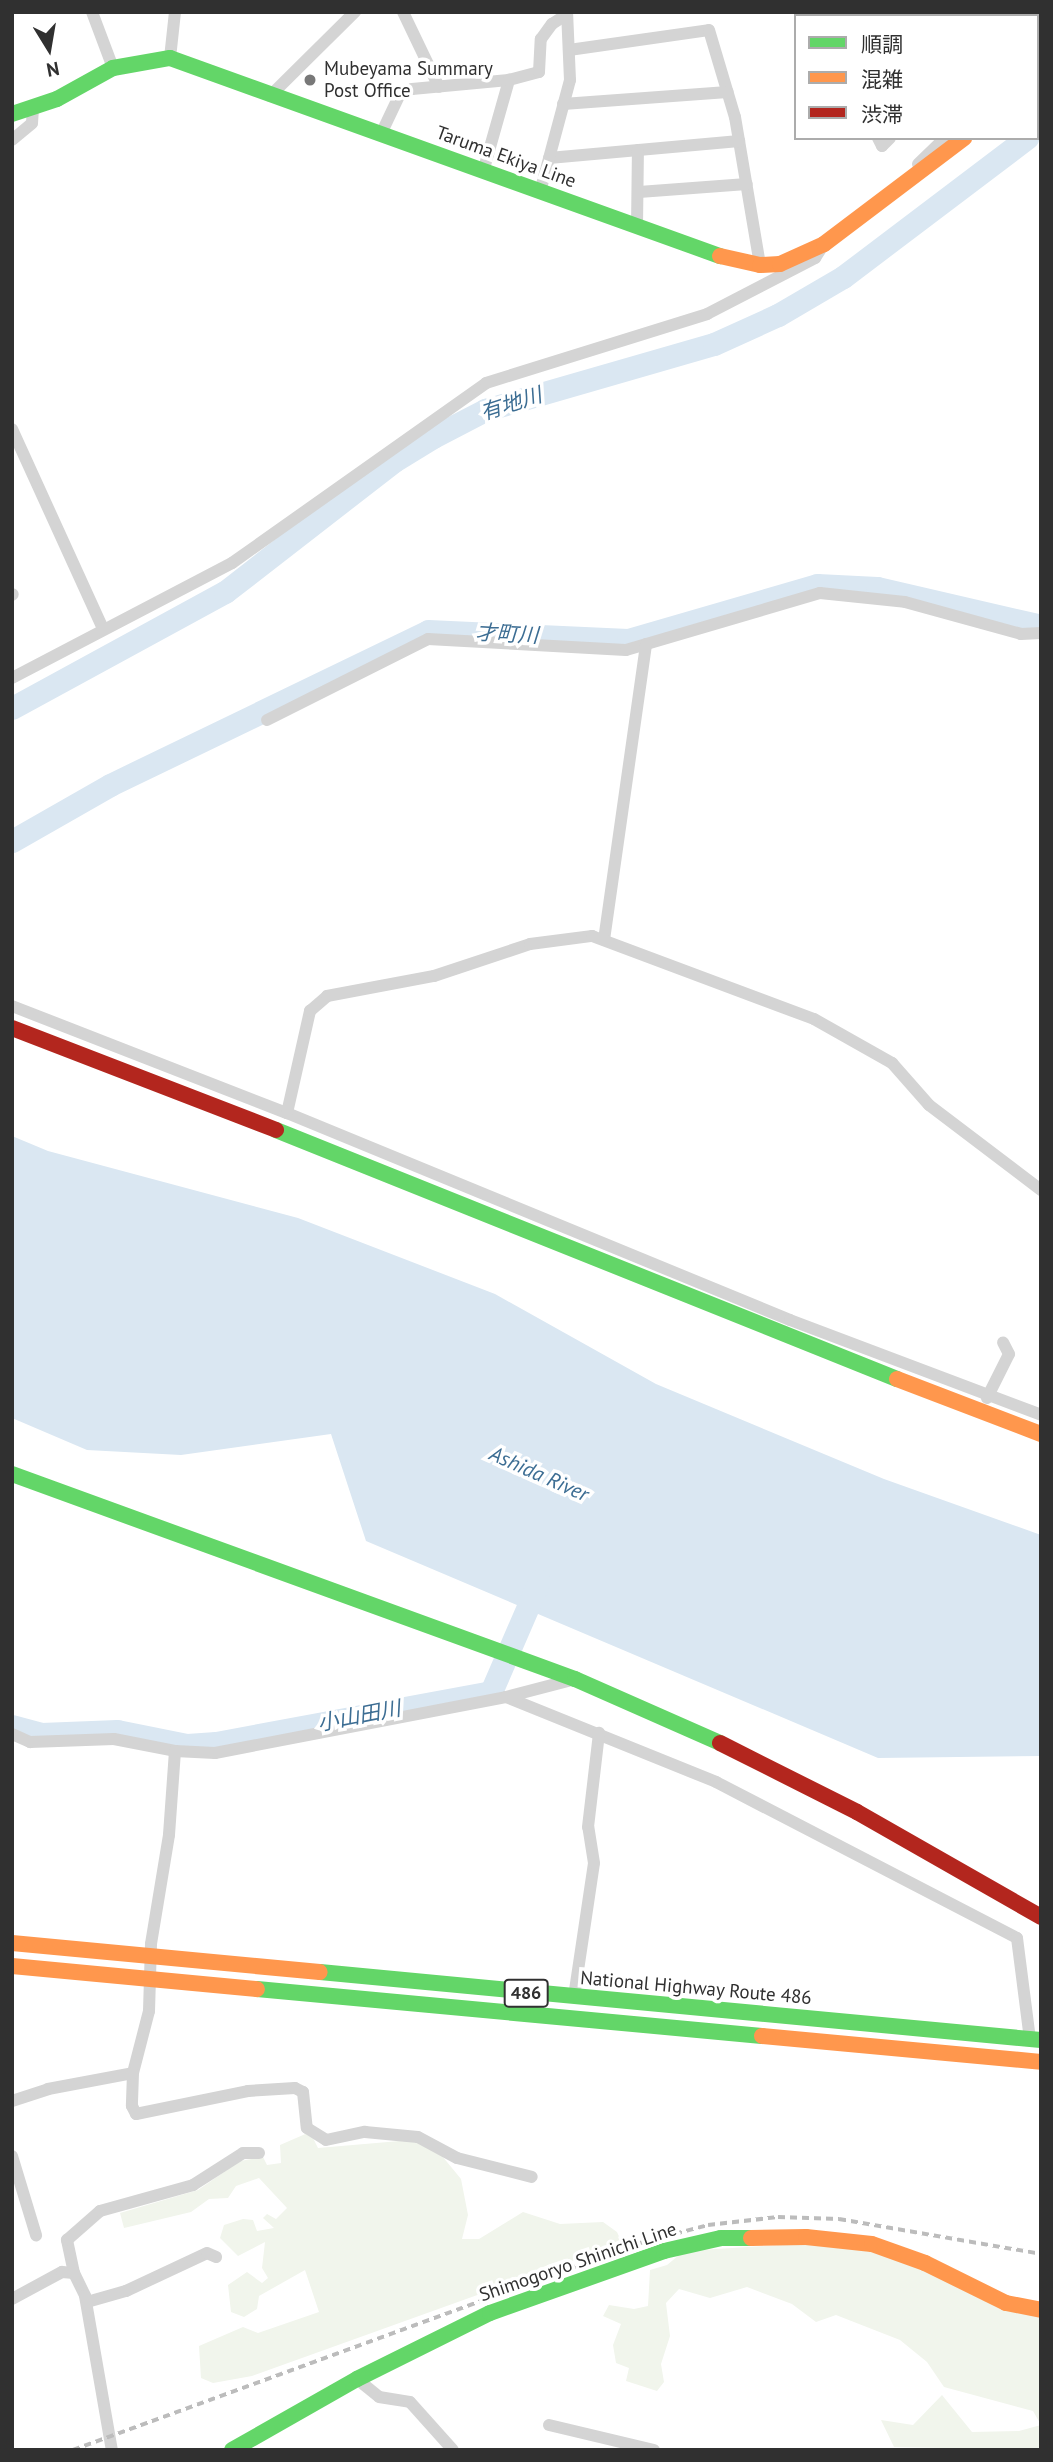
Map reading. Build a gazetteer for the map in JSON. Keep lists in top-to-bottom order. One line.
{"streets":{"main road":["Taruma Ekiya Line","National Highway Route 486","486","Shimogoryo Shinichi Line"]},"water":["有地川","才町川","Ashida River","小山田川"],"places":["Mubeyama Summary Post Office"],"legend":["順調","混雑","渋滞"],"north":"bottom"}
